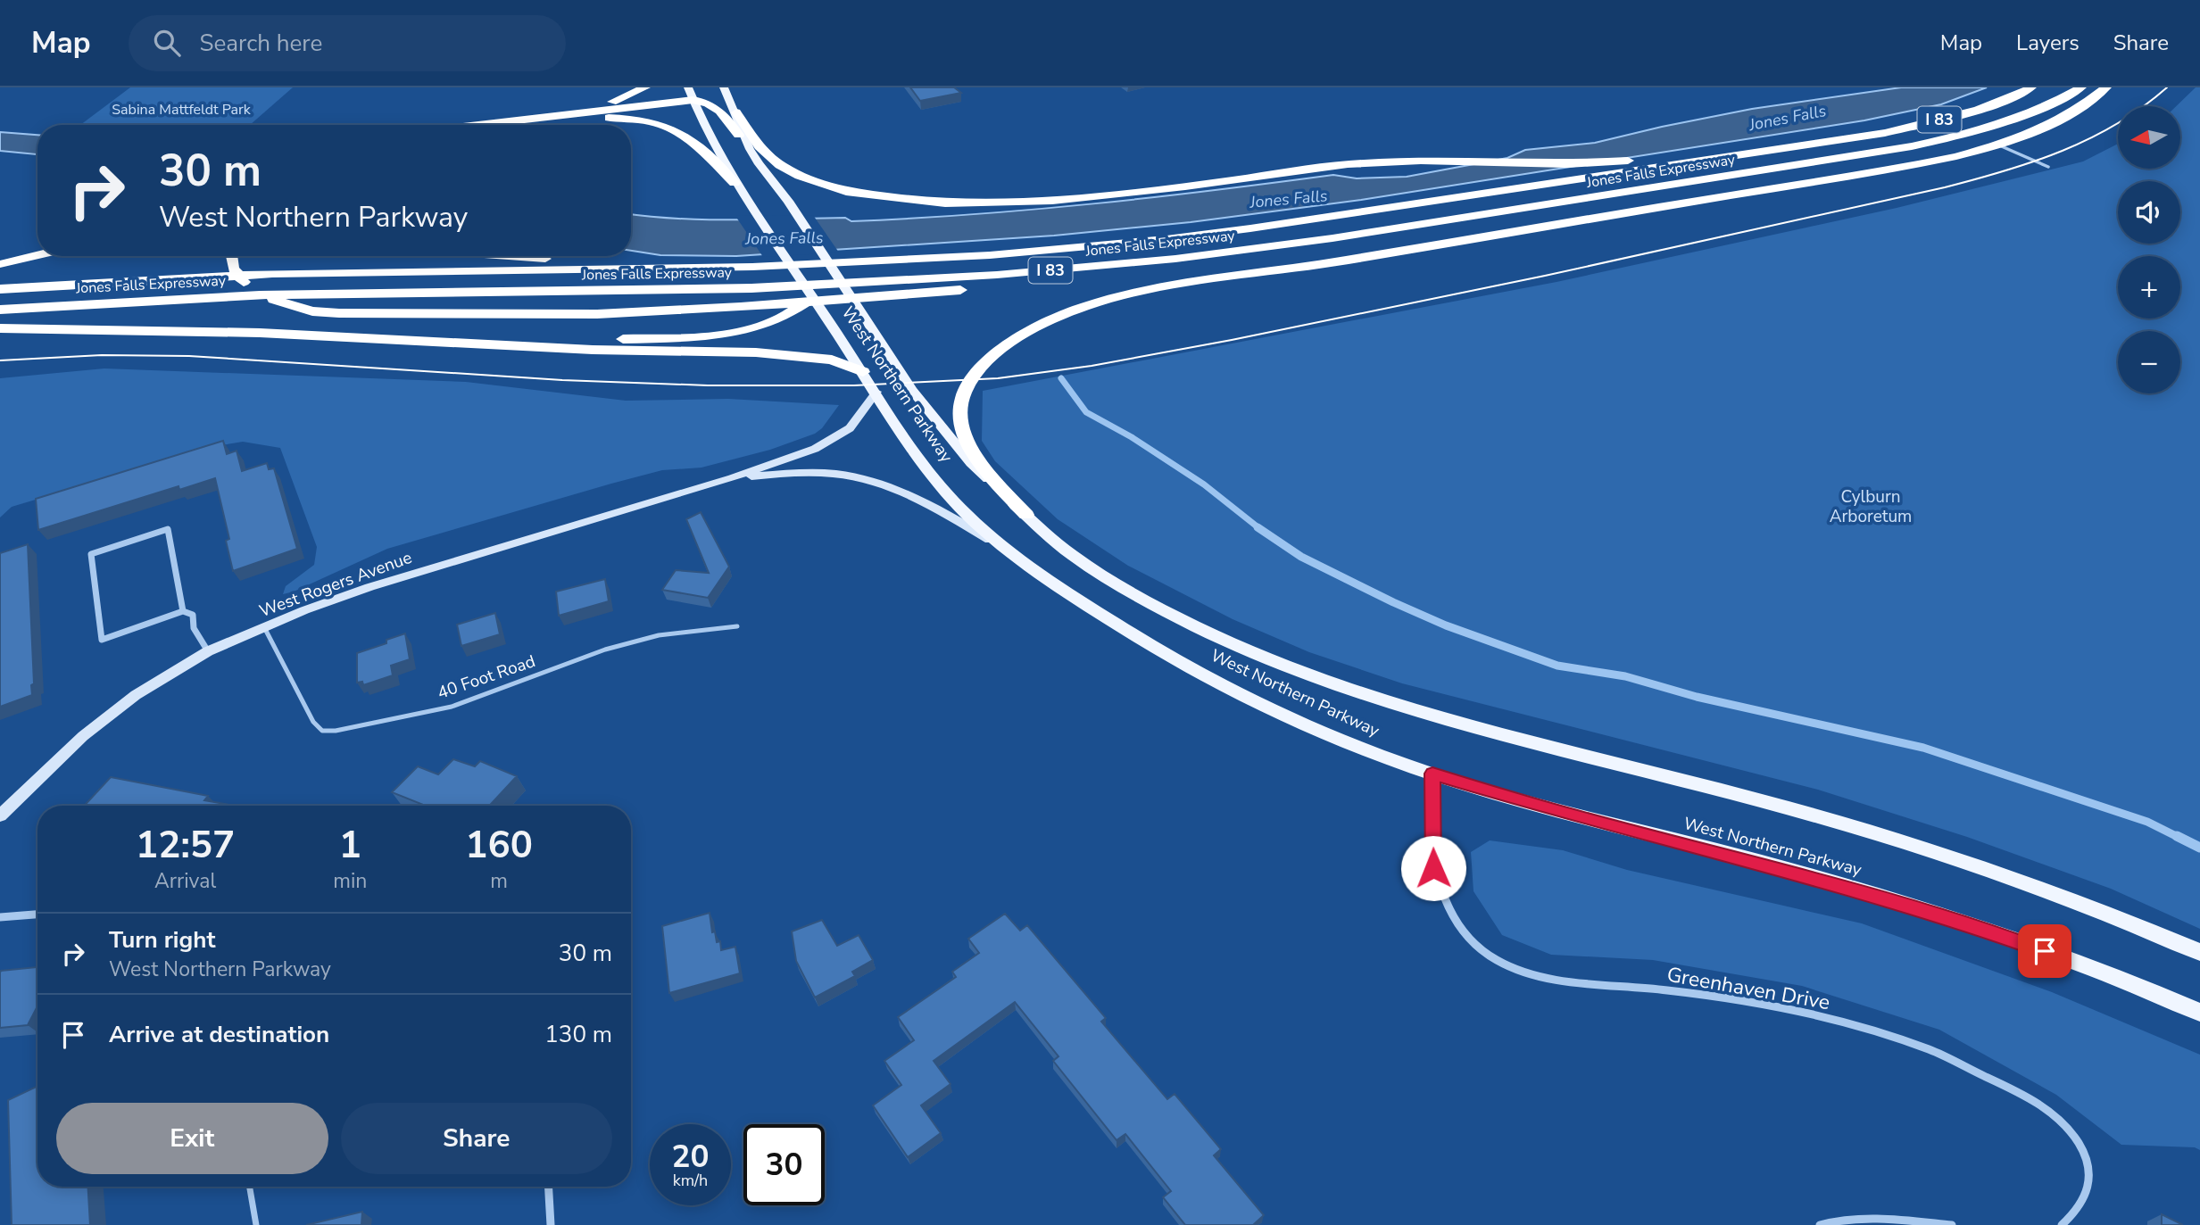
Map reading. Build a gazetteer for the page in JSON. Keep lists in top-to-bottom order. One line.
{"streets":{"highway":["I 83","Jones Falls Expressway"],"main road":["West Northern Parkway"],"street":["West Rogers Avenue","Greenhaven Drive"],"lane":["40 Foot Road"]},"crossings":[["West Northern Parkway","West Rogers Avenue"],["West Northern Parkway","Greenhaven Drive"],["West Rogers Avenue","40 Foot Road"]],"water":["Jones Falls"],"parks":["Sabina Mattfeldt Park","Cylburn Arboretum"],"north":"left","page":{"header":"Map","search":"Search here","nav":["Map","Layers","Share"],"map_buttons":["+","−"],"turn":["30 m","West Northern Parkway"],"eta":["12:57","Arrival","1","min","160","m"],"list":[{"name":"Turn right","note":"West Northern Parkway","value":"30 m"},{"name":"Arrive at destination","value":"130 m"}],"buttons":["Exit","Share"],"speed":"20 km/h","limit":"30"}}
